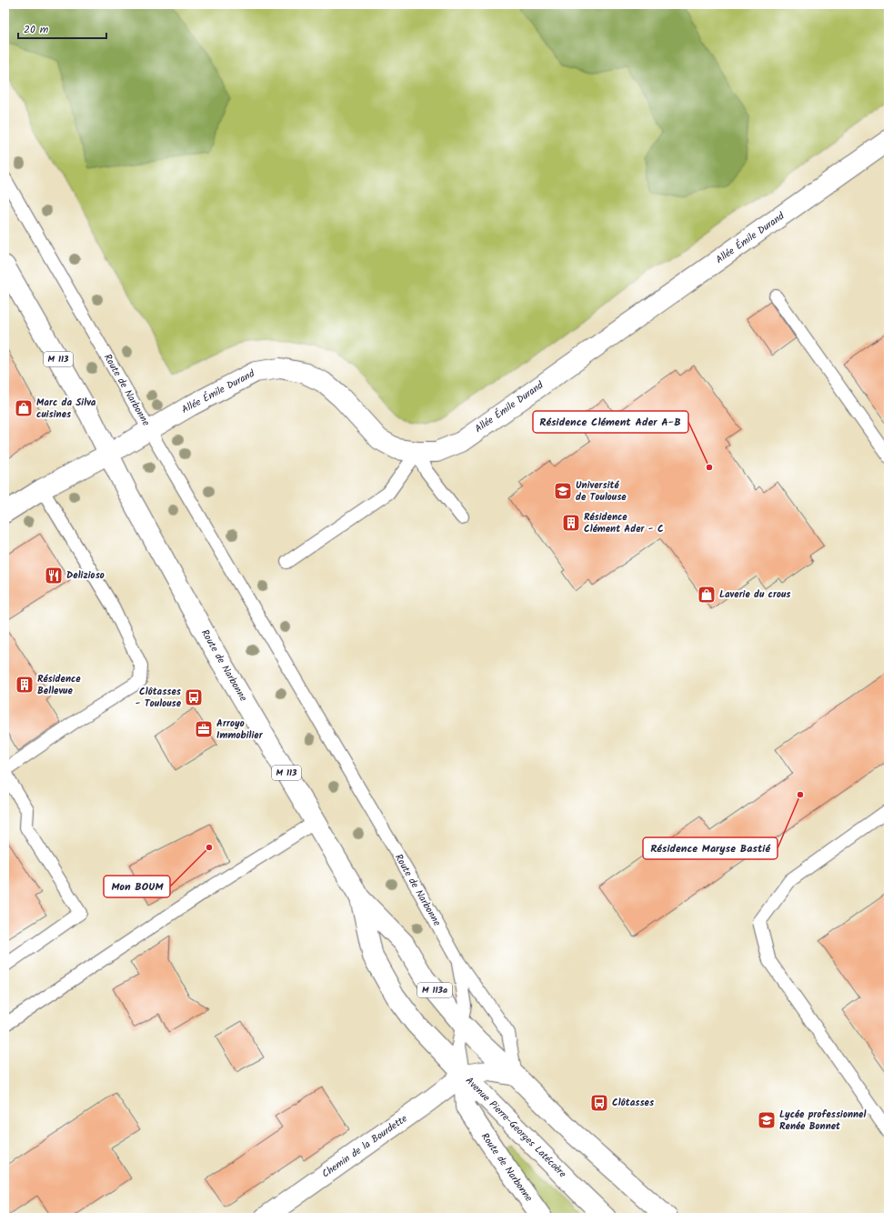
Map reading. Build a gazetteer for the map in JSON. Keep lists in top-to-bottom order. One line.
{"streets":{"main road":["Allée Émile Durand","M 113","Route de Narbonne","M 113a","Avenue Pierre-Georges Latécoère","Chemin de la Bourdette"]},"crossings":[["Allée Émile Durand","Route de Narbonne"],["Route de Narbonne","M 113a"],["Route de Narbonne","Avenue Pierre-Georges Latécoère"],["Route de Narbonne","Chemin de la Bourdette"],["M 113a","Avenue Pierre-Georges Latécoère"],["Avenue Pierre-Georges Latécoère","Chemin de la Bourdette"]],"places":{"shop":["Marc da Silva cuisines","Laverie du crous"],"other":["Résidence Clément Ader A-B","Résidence Maryse Bastié","Mon BOUM"],"school or university":["Université de Toulouse","Lycée professionnel Renée Bonnet"],"building":["Résidence Clément Ader - C","Résidence Bellevue"],"restaurant":["Delizioso"],"bus stop":["Clôtasses - Toulouse","Clôtasses"],"office":["Arroyo Immobilier"]},"scale_bar":"20 m"}
